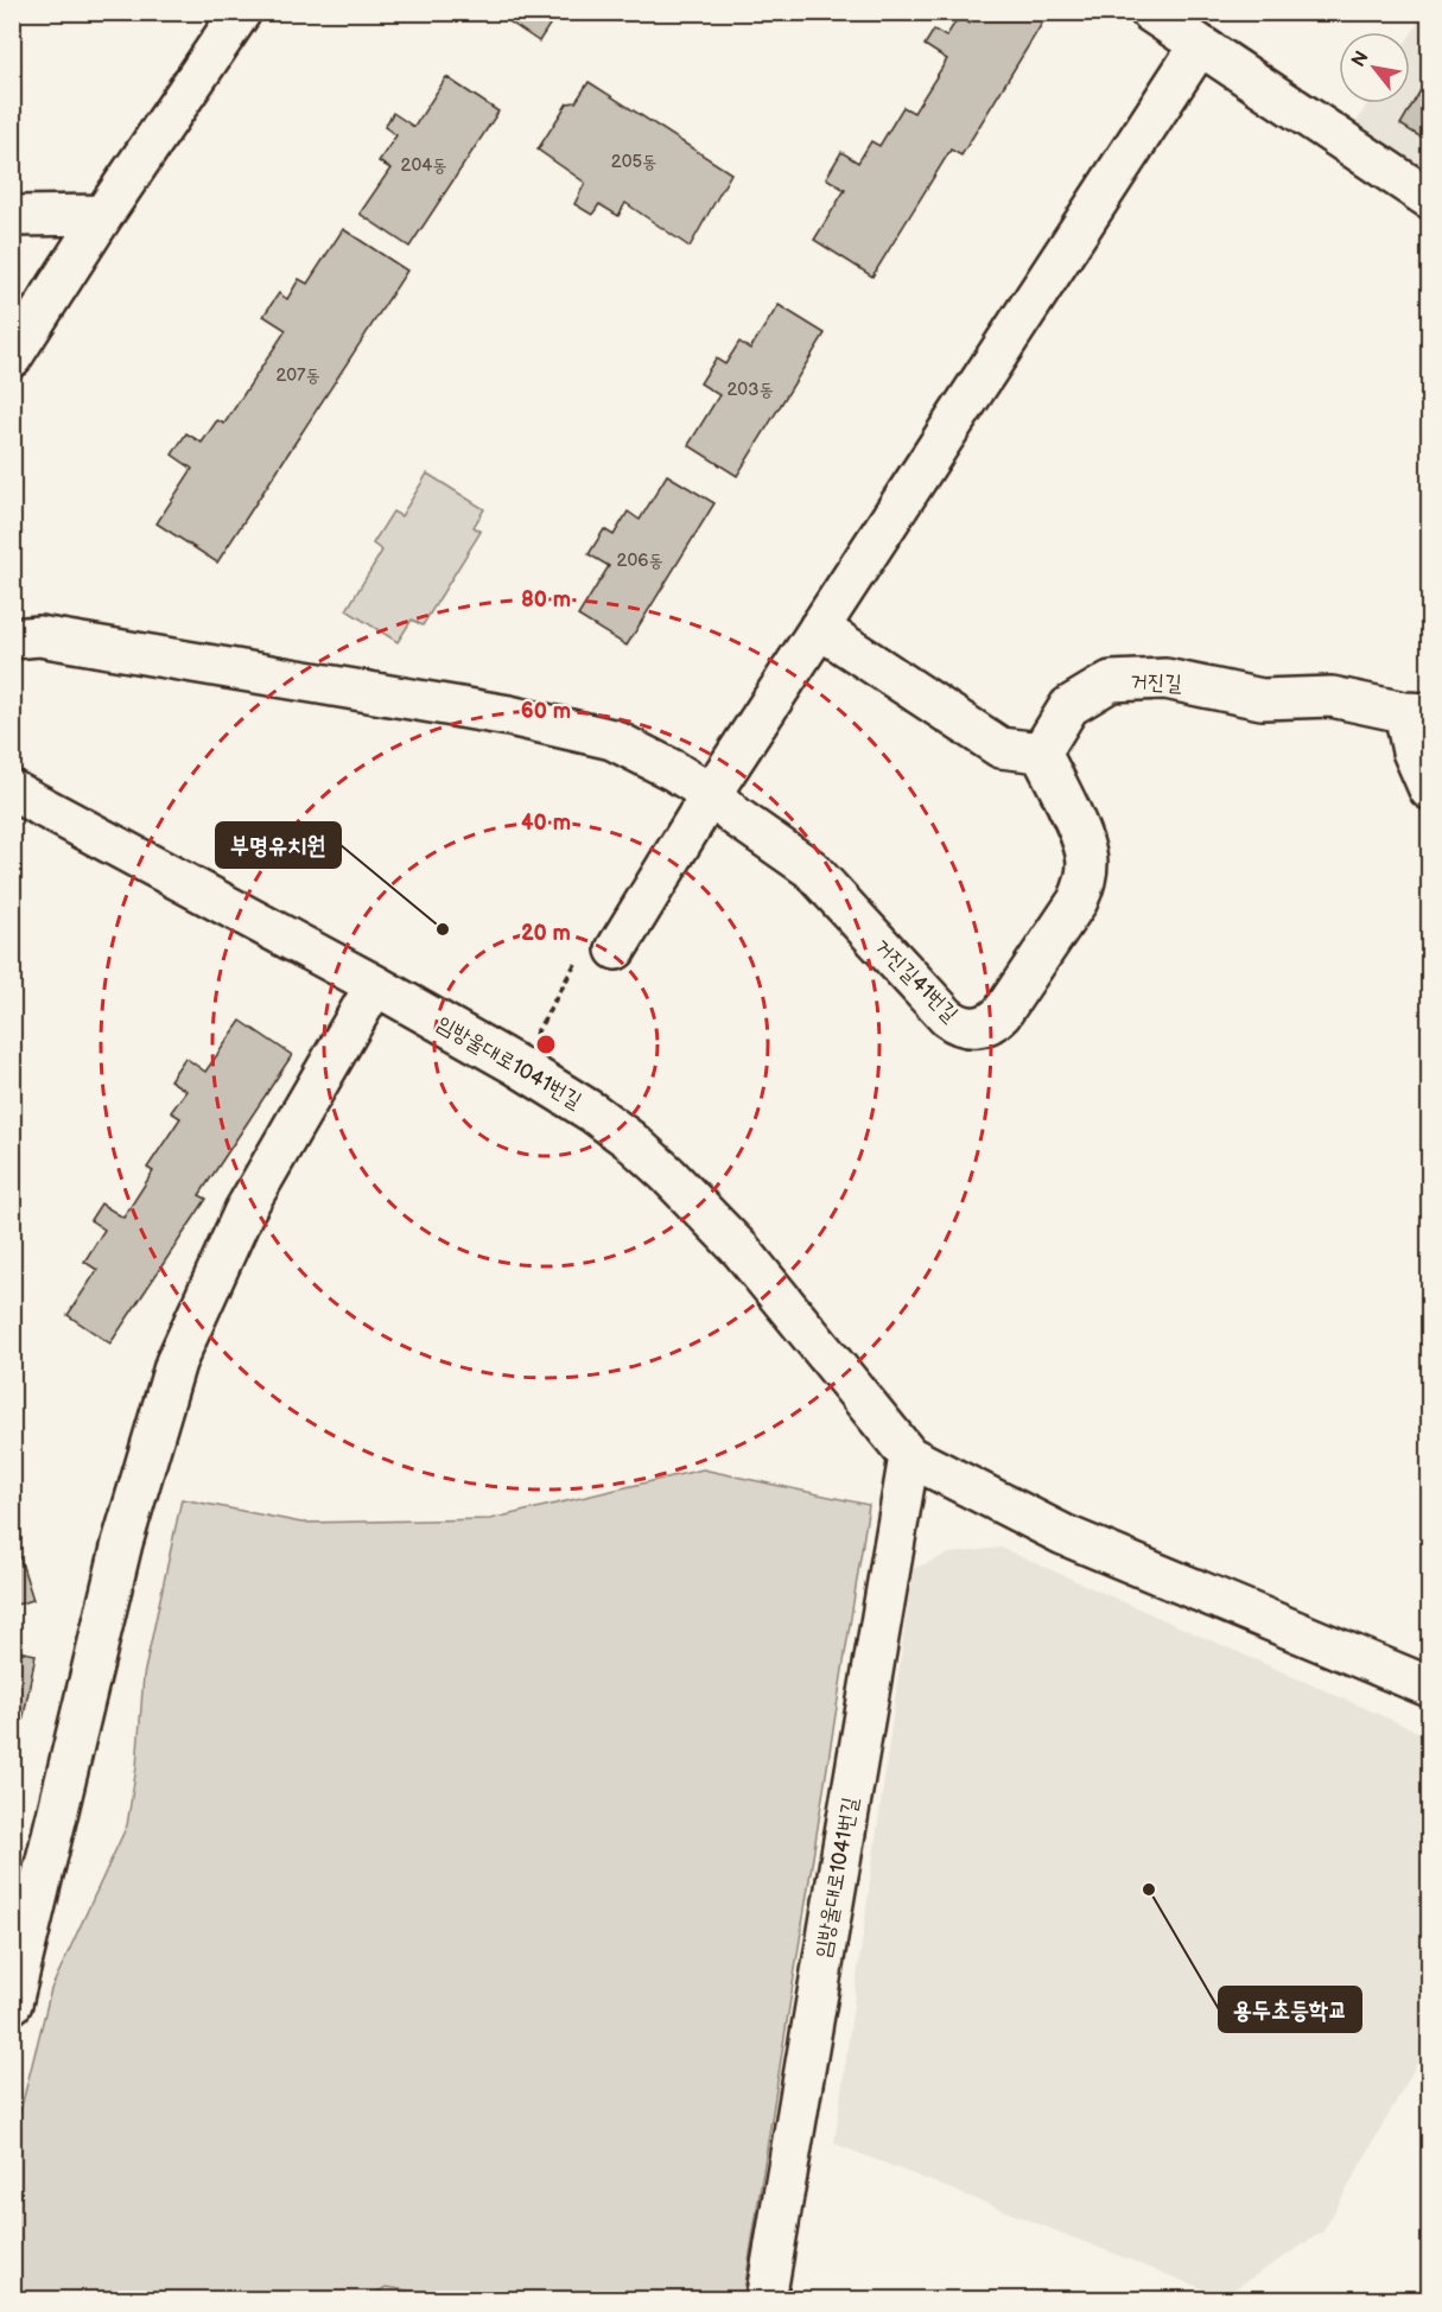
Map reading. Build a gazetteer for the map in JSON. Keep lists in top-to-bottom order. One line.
{"streets":{"street":["거진길","거진길41번길","임방울대로1041번길"]},"crossings":[["거진길","거진길41번길"]],"places":["부명유치원","용두초등학교"],"house_numbers":["205동","204동","207동","203동","206동"],"north":"top left","rings":["80 m","60 m","40 m","20 m"]}
